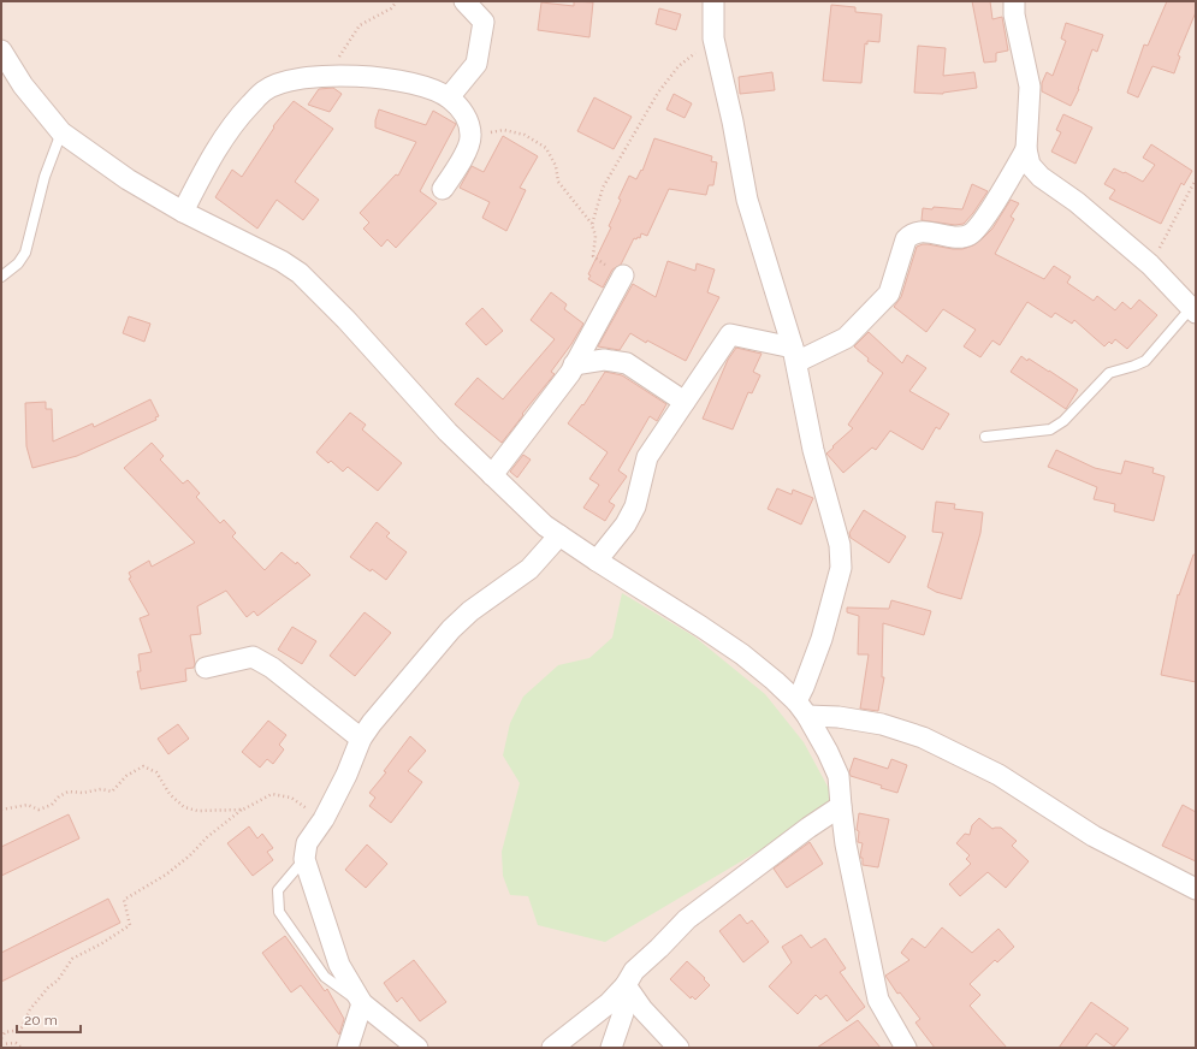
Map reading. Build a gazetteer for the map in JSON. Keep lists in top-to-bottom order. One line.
{"scale_bar":"20 m"}
